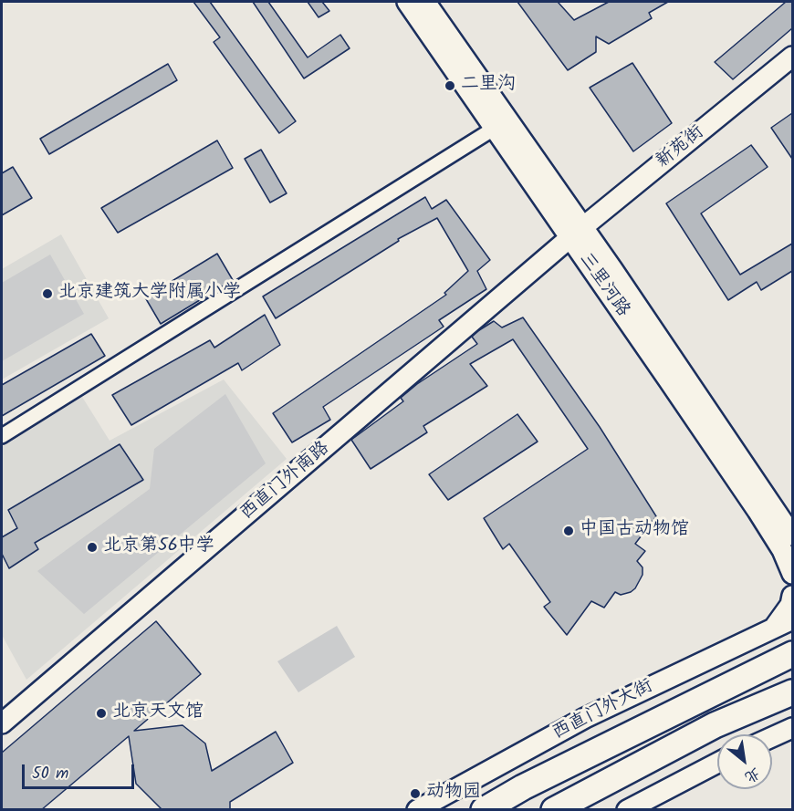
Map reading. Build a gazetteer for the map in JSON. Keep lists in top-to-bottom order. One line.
{"streets":{"highway":["西直门外大街"],"street":["新苑街","三里河路","西直门外南路"]},"crossings":[["新苑街","三里河路"],["新苑街","西直门外南路"],["三里河路","西直门外南路"]],"places":["二里沟","北京建筑大学附属小学","中国古动物馆","北京第56中学","北京天文馆","动物园"],"scale_bar":"50 m","north":"bottom right"}
